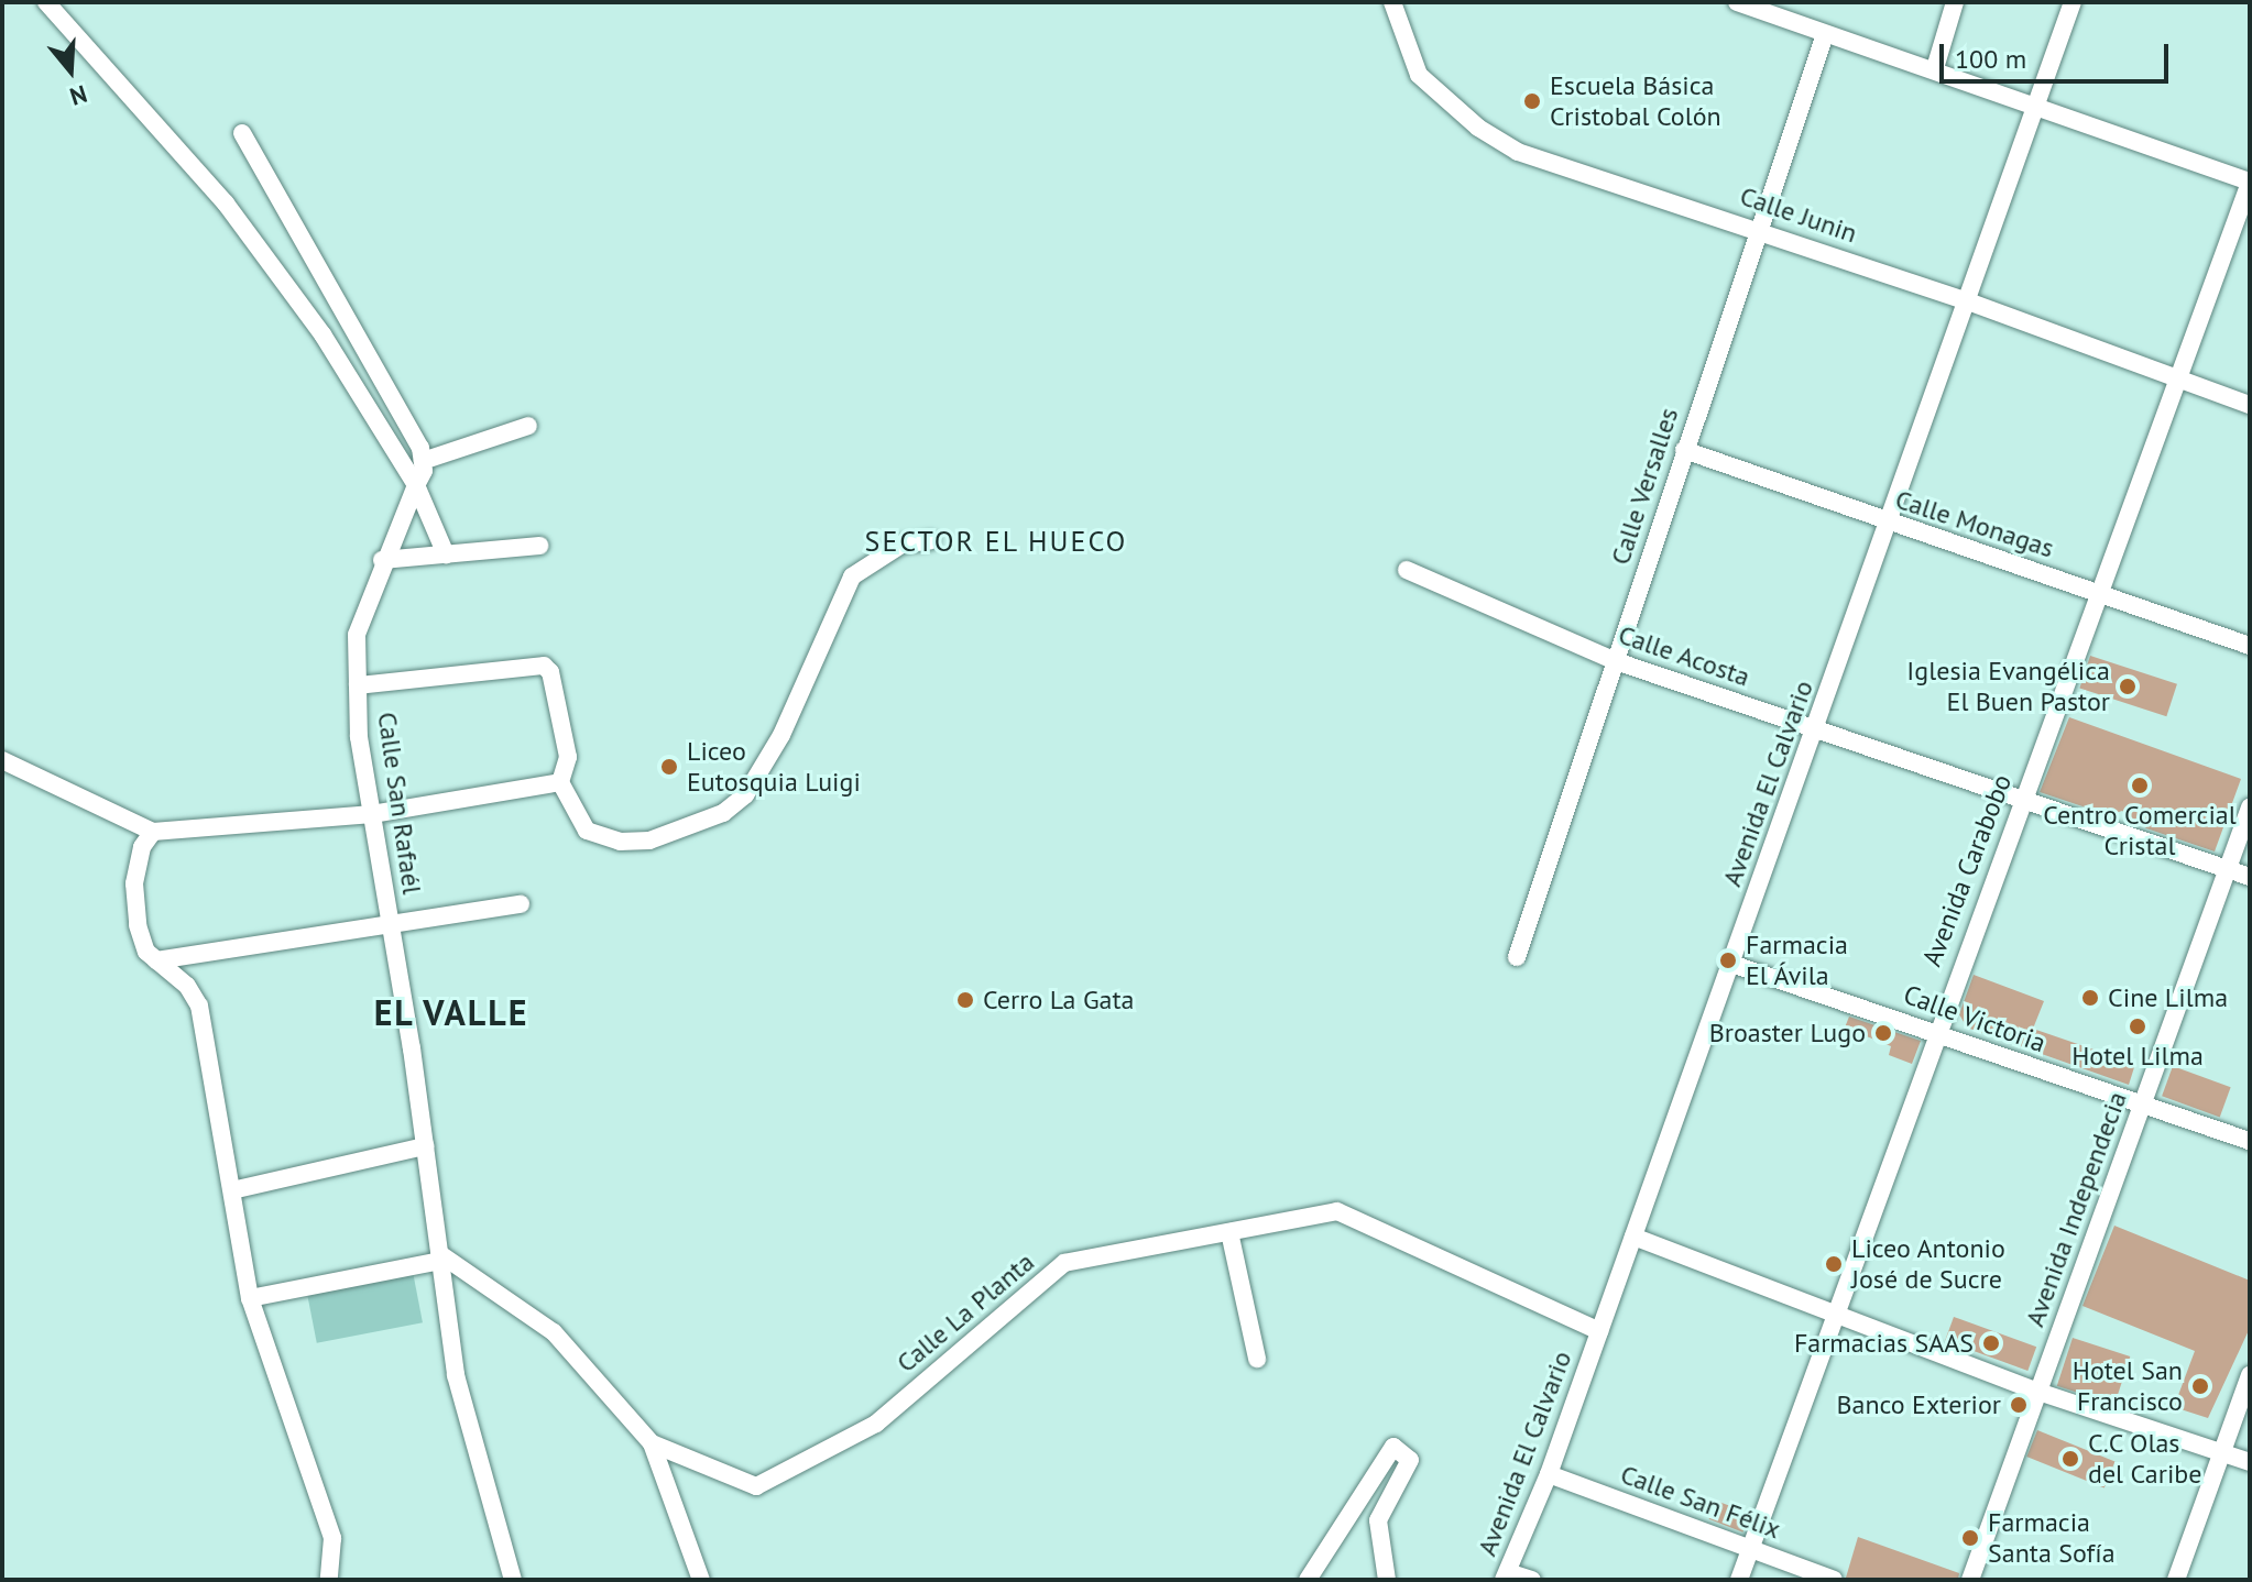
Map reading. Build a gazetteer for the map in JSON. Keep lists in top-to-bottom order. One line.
{"streets":{"street":["Calle Junin","Calle Versalles","Calle Monagas","Calle Acosta","Avenida El Calvario","Calle San Rafaél","Avenida Carabobo","Calle Victoria","Avenida Independecia","Calle La Planta","Calle San Félix"]},"crossings":[["Calle Junin","Calle Versalles"],["Calle Junin","Avenida El Calvario"],["Calle Junin","Avenida Carabobo"],["Calle Versalles","Calle Monagas"],["Calle Versalles","Calle Acosta"],["Calle Monagas","Avenida El Calvario"],["Calle Monagas","Avenida Carabobo"],["Calle Acosta","Avenida El Calvario"],["Calle Acosta","Avenida Carabobo"],["Calle Acosta","Avenida Independecia"],["Avenida El Calvario","Calle Victoria"],["Avenida El Calvario","Calle La Planta"],["Avenida El Calvario","Calle San Félix"],["Calle San Rafaél","Calle La Planta"],["Avenida Carabobo","Calle Victoria"],["Avenida Carabobo","Calle San Félix"],["Calle Victoria","Avenida Independecia"]],"districts":["SECTOR EL HUECO","EL VALLE"],"places":["Escuela Básica Cristobal Colón","Iglesia Evangélica El Buen Pastor","Liceo Eutosquia Luigi","Centro Comercial Cristal","Farmacia El Ávila","Cine Lilma","Cerro La Gata","Hotel Lilma","Broaster Lugo","Liceo Antonio José de Sucre","Farmacias SAAS","Hotel San Francisco","Banco Exterior","C.C Olas del Caribe","Farmacia Santa Sofía"],"scale_bar":"100 m","north":"bottom"}
